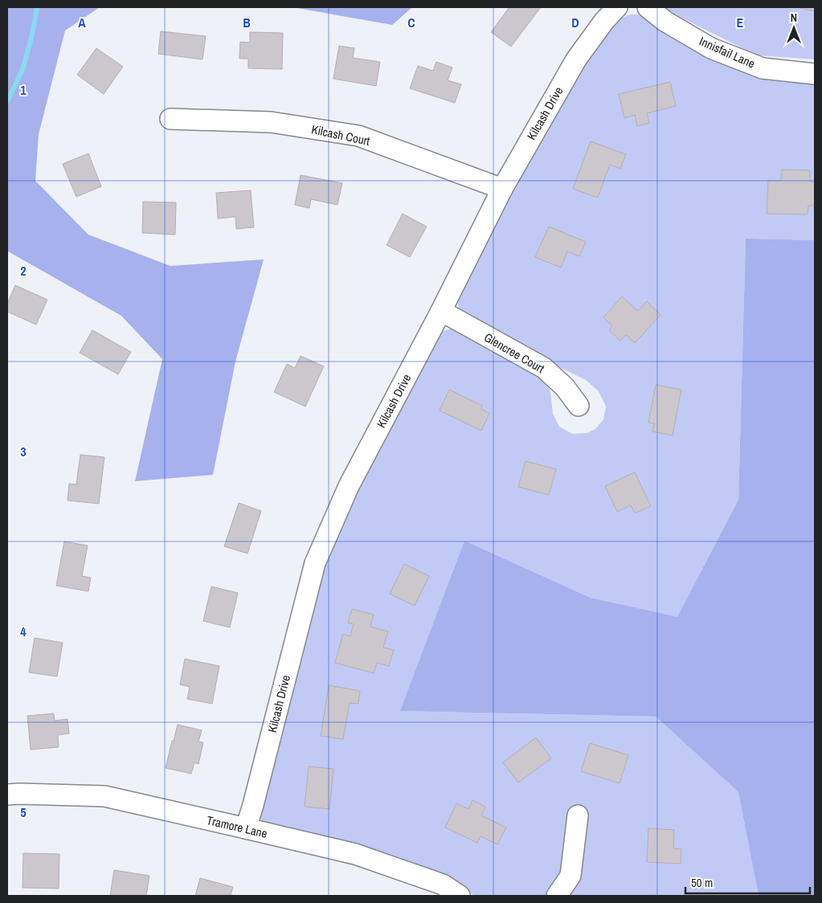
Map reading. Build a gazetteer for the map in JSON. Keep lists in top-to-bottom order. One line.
{"streets":{"street":["Innisfail Lane","Kilcash Drive","Kilcash Court","Glencree Court","Tramore Lane"]},"crossings":[["Kilcash Drive","Kilcash Court"],["Kilcash Drive","Glencree Court"],["Kilcash Drive","Tramore Lane"]],"scale_bar":"50 m","north":"top","grid":{"columns":["A","B","C","D","E"],"rows":["1","2","3","4","5"]}}
